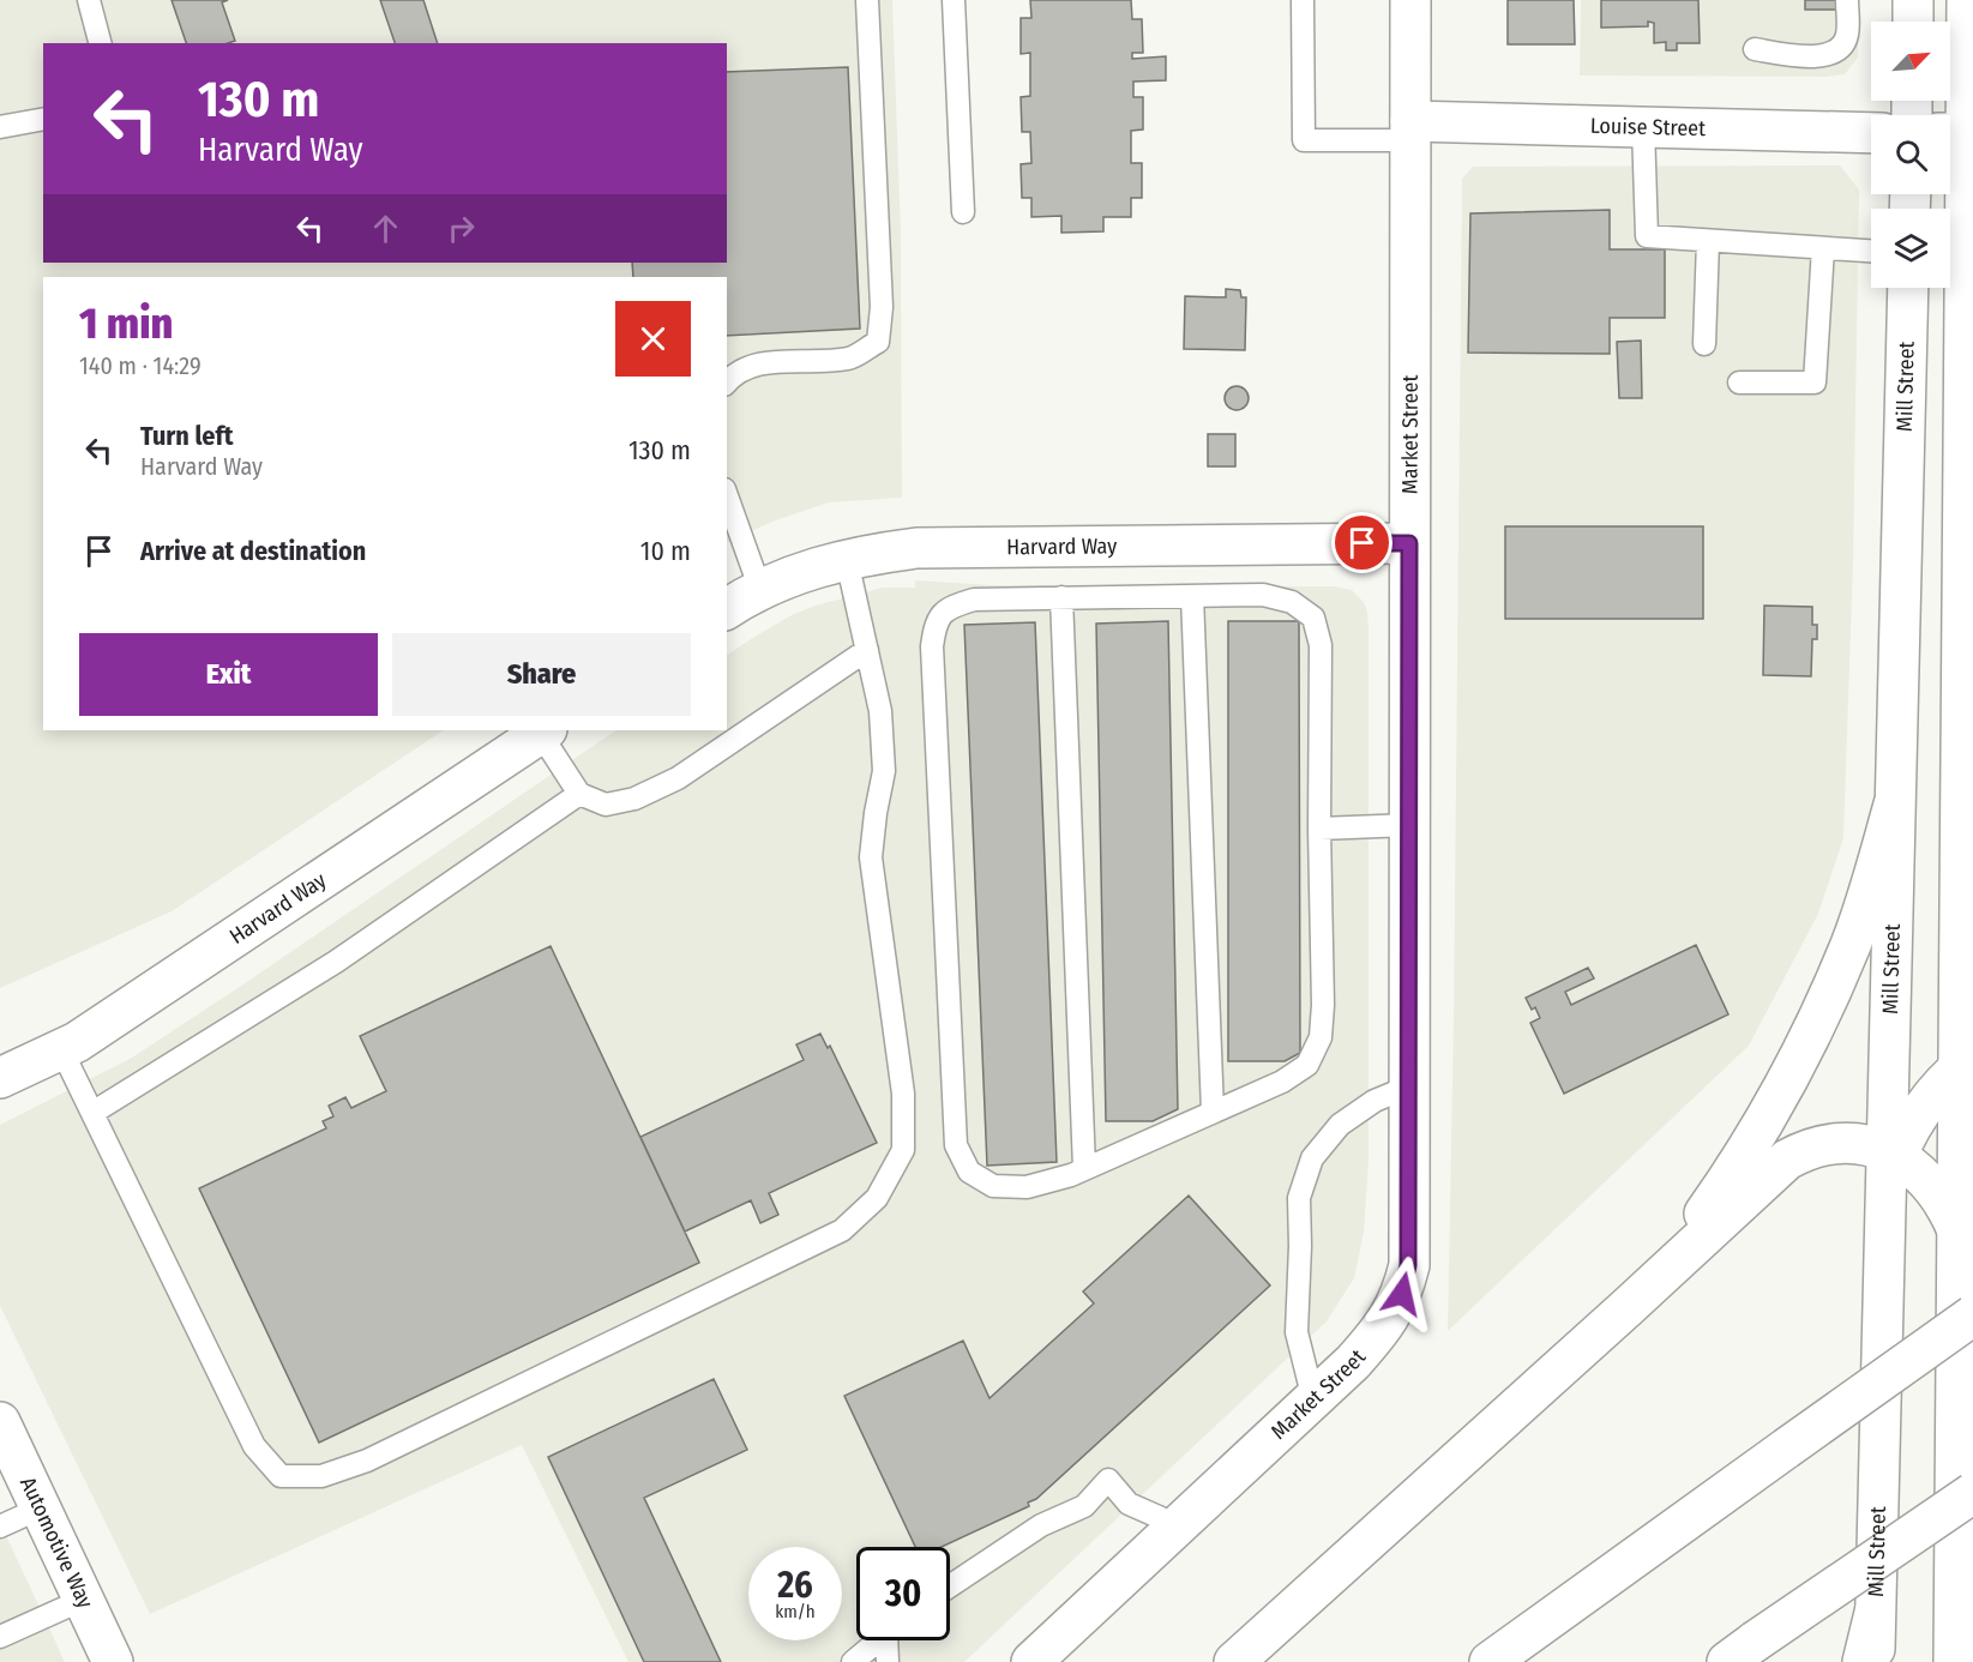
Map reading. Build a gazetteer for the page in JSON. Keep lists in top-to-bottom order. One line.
{"streets":{"main road":["Louise Street","Mill Street","Market Street","Harvard Way","Automotive Way"]},"crossings":[["Louise Street","Market Street"],["Market Street","Harvard Way"]],"north":"top right","page":{"turn":["130 m","Harvard Way"],"heading":["1 min","140 m · 14:29"],"list":[{"name":"Turn left","note":"Harvard Way","value":"130 m"},{"name":"Arrive at destination","value":"10 m"}],"buttons":["Exit","Share"],"speed":"26 km/h","limit":"30"}}
